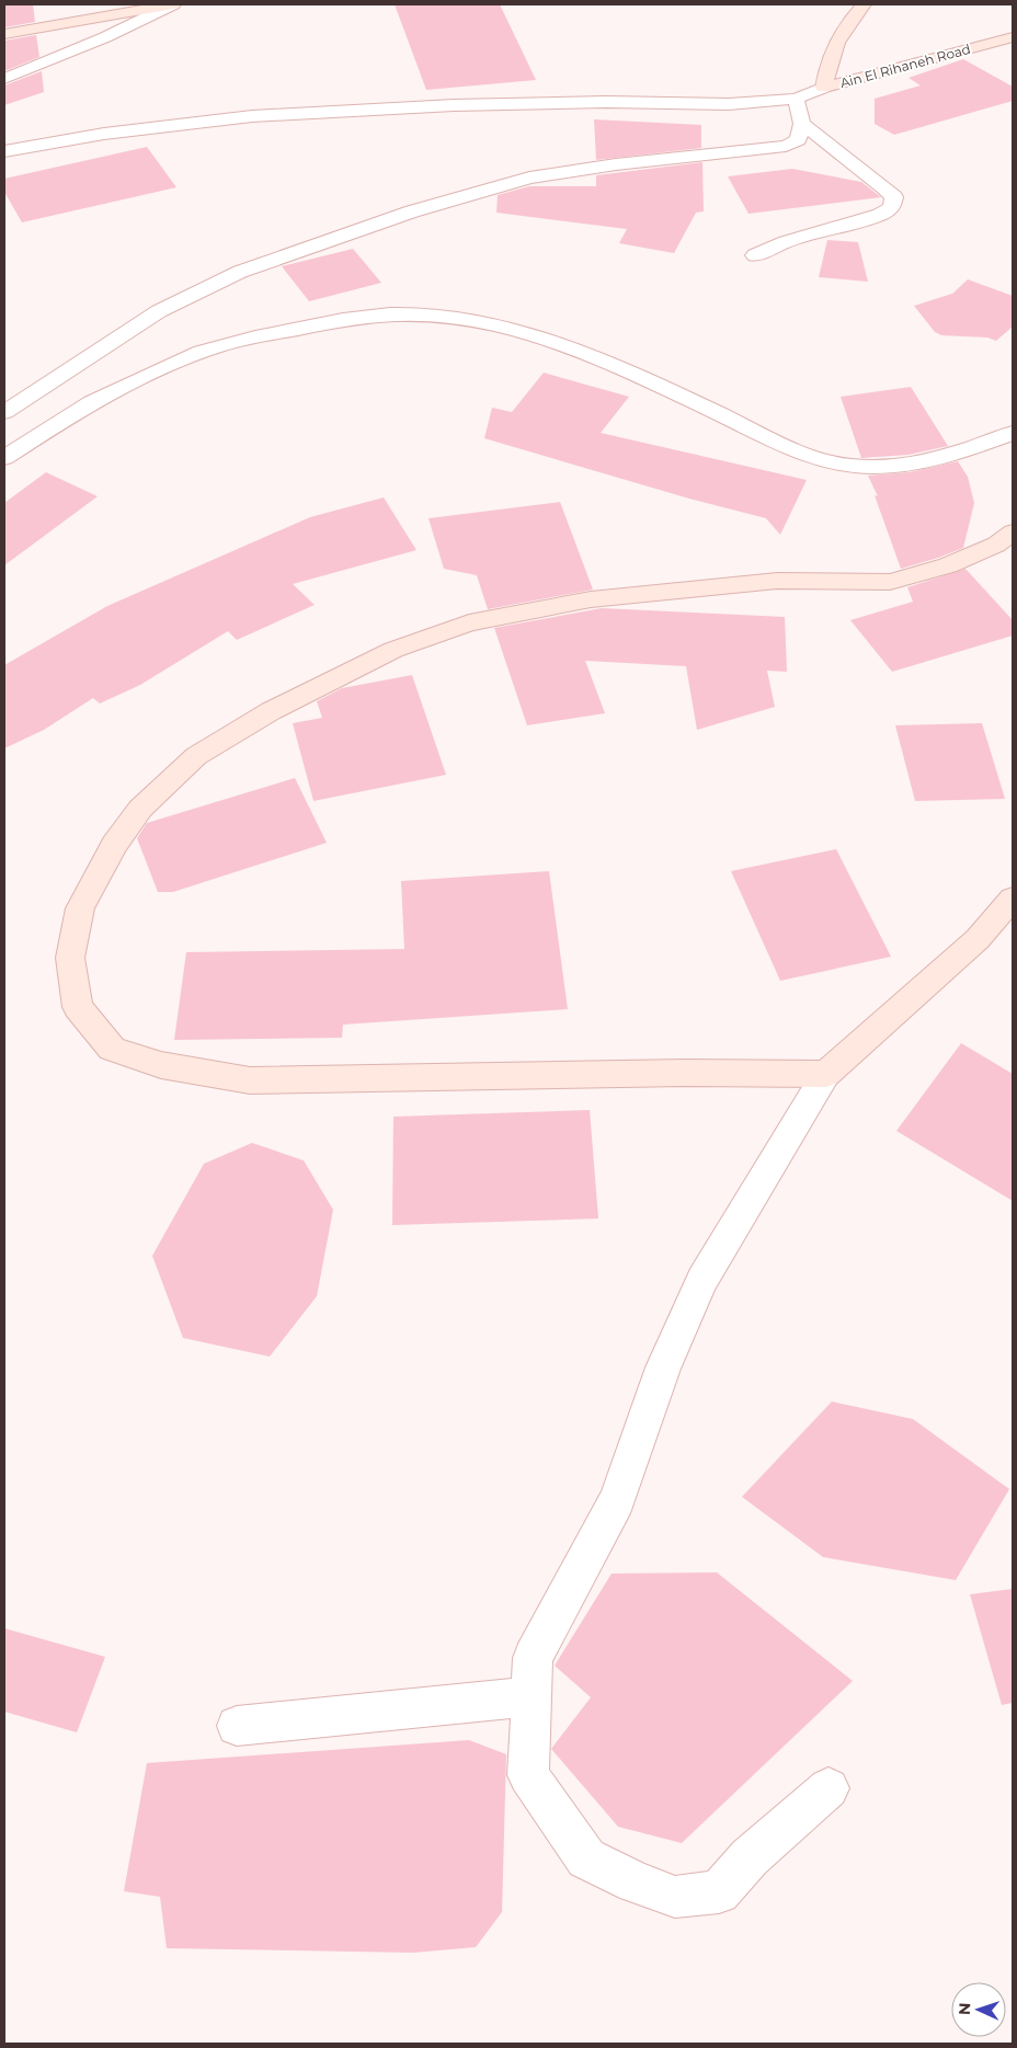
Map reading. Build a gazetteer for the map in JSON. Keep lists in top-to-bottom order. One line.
{"streets":{"street":["Ain El Rihaneh Road"]},"north":"left"}
